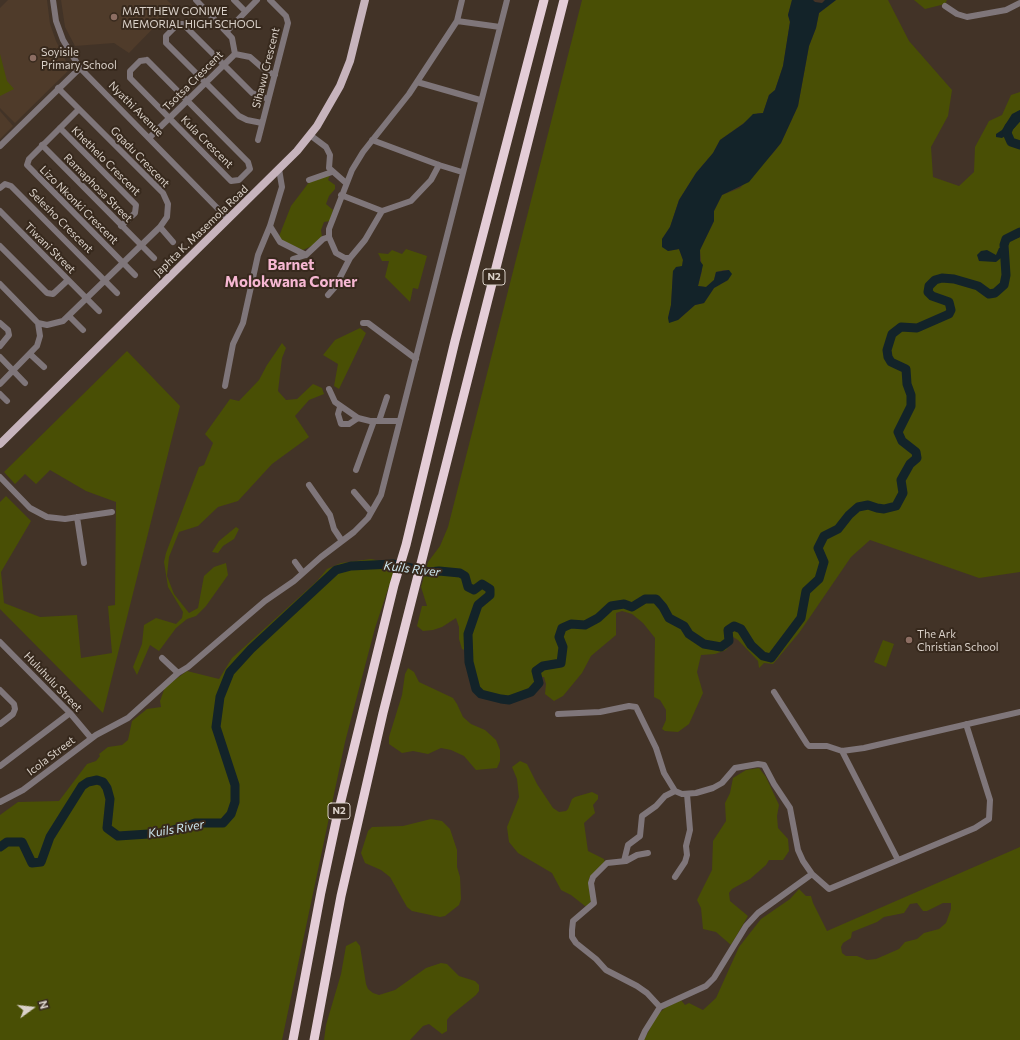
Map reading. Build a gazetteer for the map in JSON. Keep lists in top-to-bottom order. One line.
{"streets":{"highway":["N2"],"main road":["Japhta K. Masemola Road"],"street":["Sihawu Crescent","Tsotsa Crescent","Nyathi Avenue","Kula Crescent","Gqadu Crescent","Khethelo Crescent","Ramaphosa Street","Lizo Nkonki Crescent","Selesho Crescent","Tiwani Street","Huluhulu Street","Icola Street"]},"crossings":[["Sihawu Crescent","Tsotsa Crescent"],["Tsotsa Crescent","Nyathi Avenue"],["Tsotsa Crescent","Kula Crescent"],["Nyathi Avenue","Japhta K. Masemola Road"],["Gqadu Crescent","Ramaphosa Street"],["Gqadu Crescent","Lizo Nkonki Crescent"],["Gqadu Crescent","Selesho Crescent"],["Gqadu Crescent","Tiwani Street"],["Khethelo Crescent","Ramaphosa Street"],["Khethelo Crescent","Lizo Nkonki Crescent"],["Ramaphosa Street","Lizo Nkonki Crescent"],["Huluhulu Street","Icola Street"]],"districts":["Barnet Molokwana Corner"],"water":["Kuils River"],"places":["MATTHEW GONIWE MEMORIAL HIGH SCHOOL","Soyisile Primary School","The Ark Christian School"],"north":"right"}
